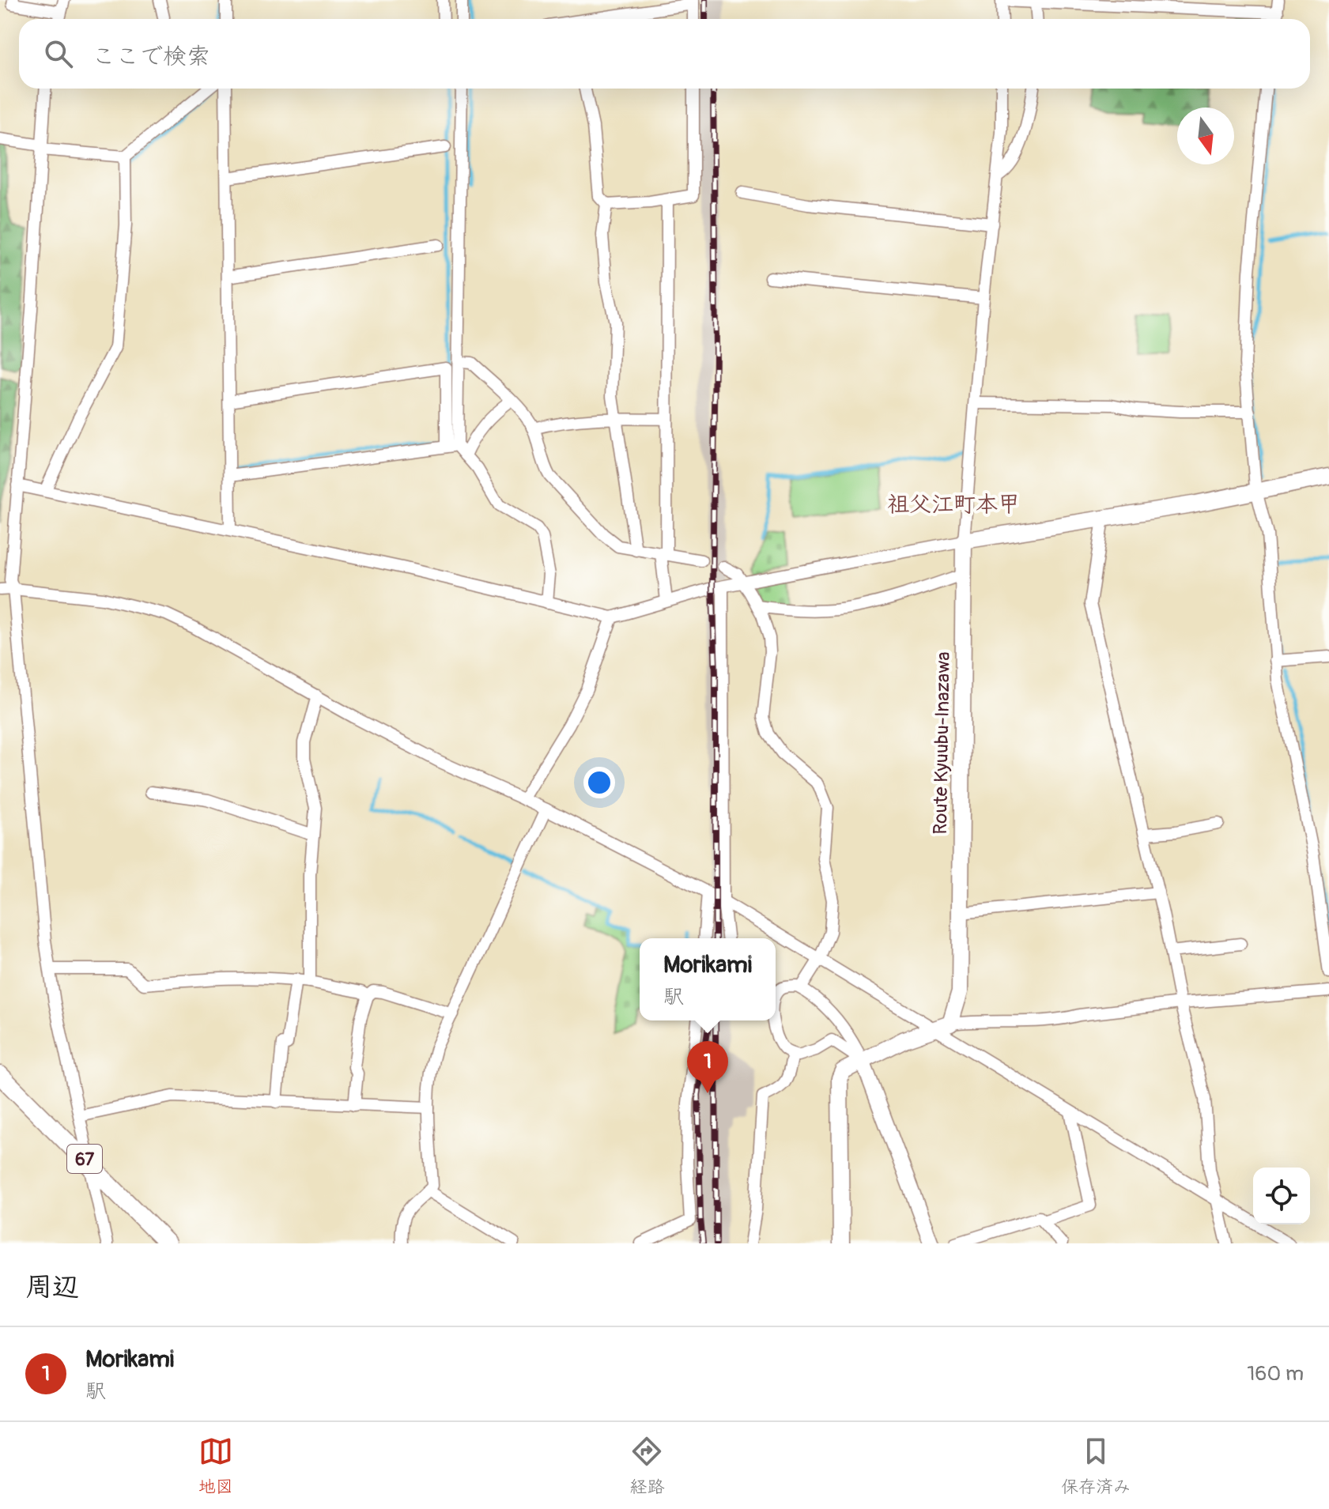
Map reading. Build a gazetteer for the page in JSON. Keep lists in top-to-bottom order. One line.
{"streets":{"main road":["Route Kyuubu-Inazawa","67"]},"districts":["祖父江町本甲"],"north":"bottom","page":{"search":"ここで検索","popup":["Morikami","駅"],"pins":"1","heading":"周辺","list":[{"mark":"1","name":"Morikami","note":"駅","value":"160 m"}],"nav":["地図","経路","保存済み"]}}
